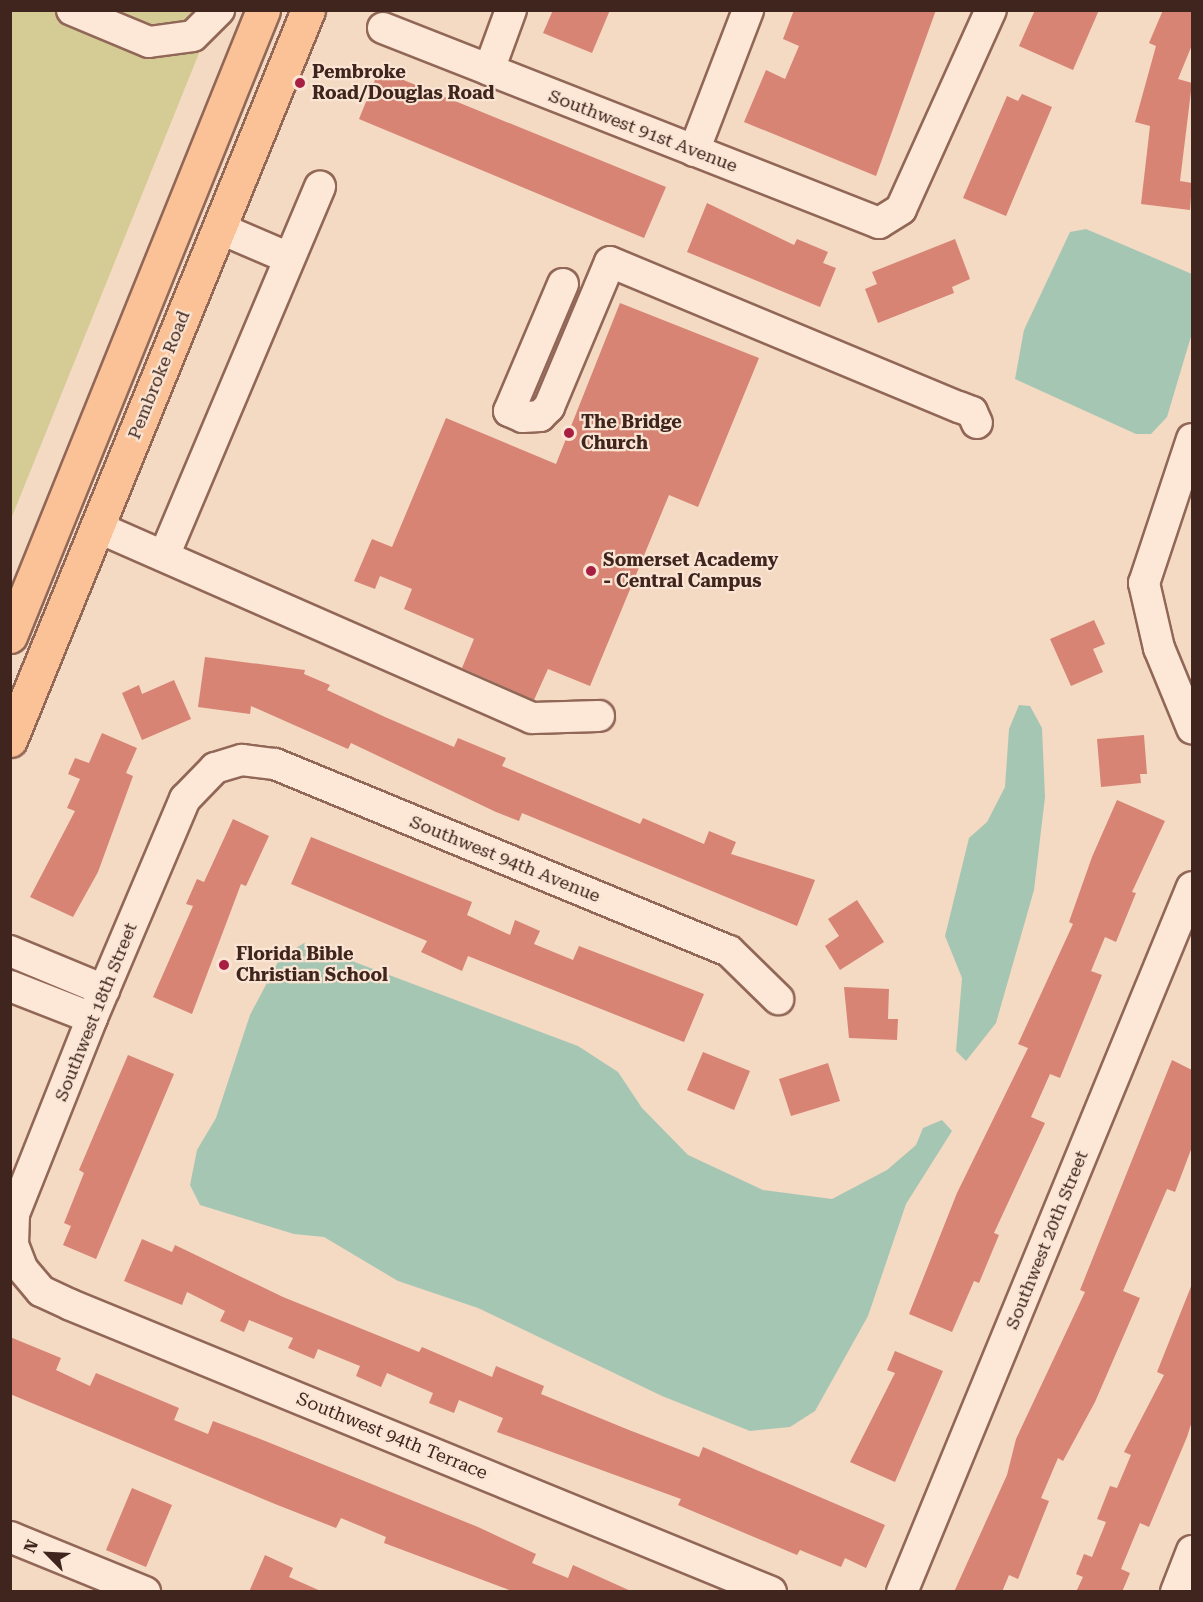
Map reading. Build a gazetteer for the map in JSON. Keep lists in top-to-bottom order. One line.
{"streets":{"main road":["Pembroke Road"],"street":["Southwest 91st Avenue","Southwest 94th Avenue","Southwest 18th Street","Southwest 20th Street","Southwest 94th Terrace"]},"crossings":[["Southwest 94th Avenue","Southwest 18th Street"],["Southwest 18th Street","Southwest 94th Terrace"]],"places":["Pembroke Road/Douglas Road","The Bridge Church","Somerset Academy - Central Campus","Florida Bible Christian School"],"north":"top left"}
